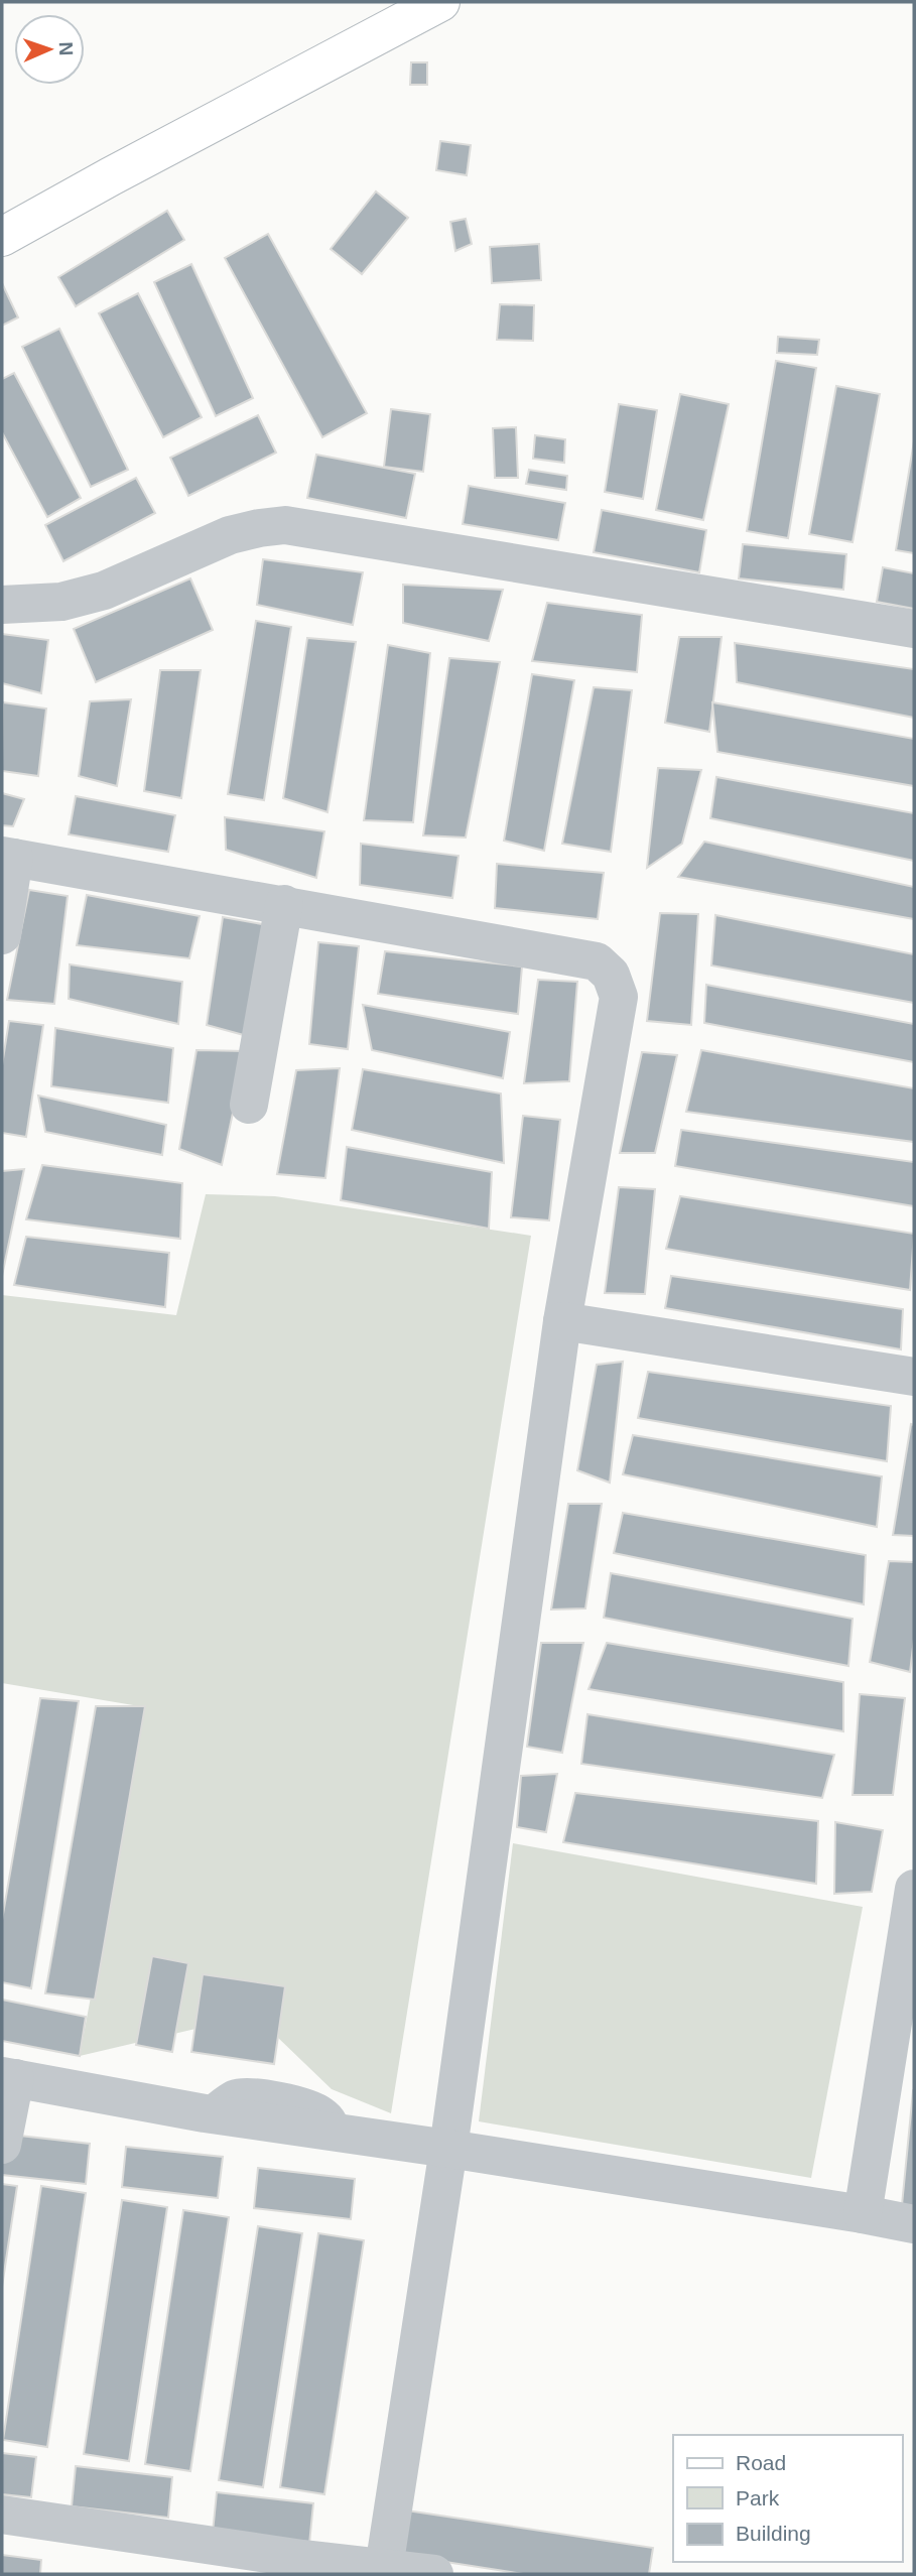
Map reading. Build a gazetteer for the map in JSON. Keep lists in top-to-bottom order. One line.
{"legend":["Road","Park","Building"],"north":"right"}
